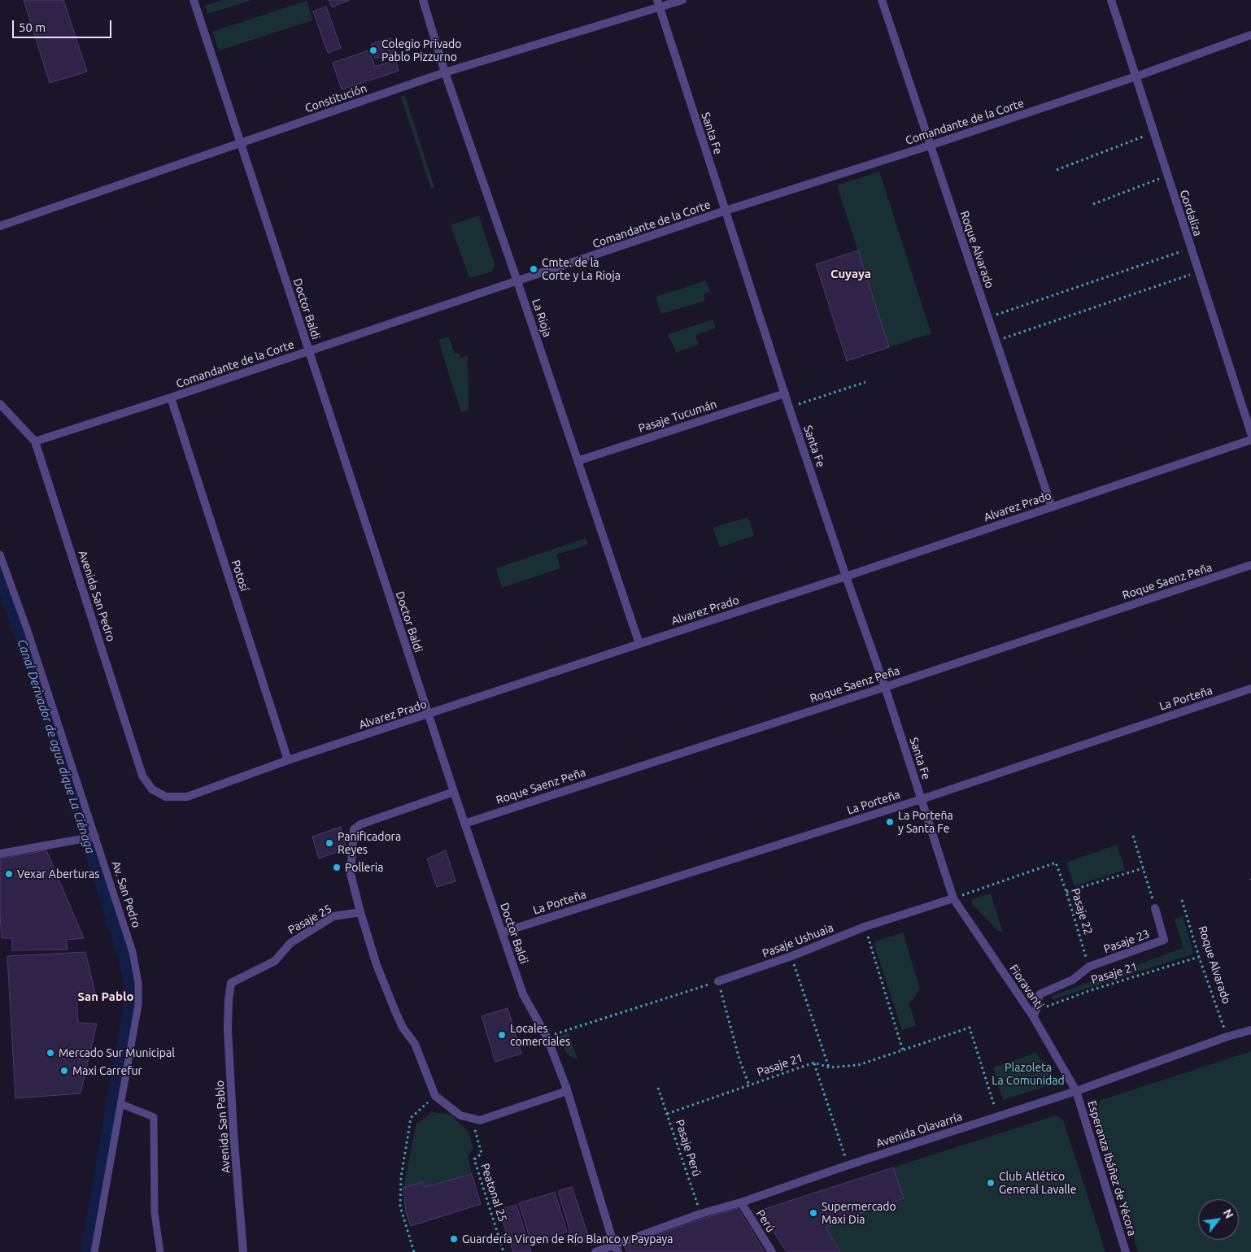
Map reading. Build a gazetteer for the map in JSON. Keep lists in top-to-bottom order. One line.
{"streets":{"street":["Constitución","Comandante de la Corte","Santa Fe","Gordaliza","Roque Alvarado","Doctor Baldi","La Rioja","Pasaje Tucumán","Alvarez Prado","Potosí","Roque Saenz Peña","Avenida San Pedro","La Porteña","Pasaje 25","Pasaje Ushuaia","Pasaje 23","Fioravanti","Avenida San Pablo","Avenida Olavarría","Esperanza Ibáñez de Yécora","Perú"],"lane":["Av. San Pedro"],"path":["Pasaje 22","Pasaje 21","Pasaje Perú","Peatonal 25"]},"crossings":[["Constitución","Santa Fe"],["Constitución","Doctor Baldi"],["Constitución","La Rioja"],["Comandante de la Corte","Santa Fe"],["Comandante de la Corte","Gordaliza"],["Comandante de la Corte","Roque Alvarado"],["Comandante de la Corte","Doctor Baldi"],["Comandante de la Corte","La Rioja"],["Comandante de la Corte","Potosí"],["Comandante de la Corte","Avenida San Pedro"],["Santa Fe","Pasaje Tucumán"],["Santa Fe","Alvarez Prado"],["Santa Fe","Roque Saenz Peña"],["Santa Fe","La Porteña"],["Santa Fe","Pasaje 22"],["Santa Fe","Pasaje Ushuaia"],["Santa Fe","Fioravanti"],["Roque Alvarado","Alvarez Prado"],["Roque Alvarado","Pasaje 21"],["Roque Alvarado","Avenida Olavarría"],["Doctor Baldi","Alvarez Prado"],["Doctor Baldi","Roque Saenz Peña"],["Doctor Baldi","La Porteña"],["Doctor Baldi","Avenida Olavarría"],["La Rioja","Pasaje Tucumán"],["La Rioja","Alvarez Prado"],["Alvarez Prado","Potosí"],["Alvarez Prado","Avenida San Pedro"],["Pasaje 22","Pasaje Ushuaia"],["Pasaje 22","Pasaje 23"],["Pasaje 22","Fioravanti"],["Pasaje 25","Avenida San Pablo"],["Pasaje Ushuaia","Fioravanti"],["Pasaje 21","Fioravanti"],["Pasaje 21","Avenida Olavarría"],["Pasaje 21","Pasaje Perú"],["Fioravanti","Avenida Olavarría"],["Fioravanti","Esperanza Ibáñez de Yécora"],["Avenida Olavarría","Pasaje Perú"],["Avenida Olavarría","Esperanza Ibáñez de Yécora"],["Avenida Olavarría","Perú"]],"districts":["Cuyaya","San Pablo"],"water":["Canal Derivador de agua dique La Ciénaga"],"parks":["Plazoleta La Comunidad"],"places":["Colegio Privado Pablo Pizzurno","Cmte. de la Corte y La Rioja","La Porteña y Santa Fe","Panificadora Reyes","Polleria","Vexar Aberturas","Locales comerciales","Mercado Sur Municipal","Maxi Carrefur","Club Atlético General Lavalle","Supermercado Maxi Dia","Guardería Virgen de Río Blanco y Paypaya"],"scale_bar":"50 m","north":"top right"}
